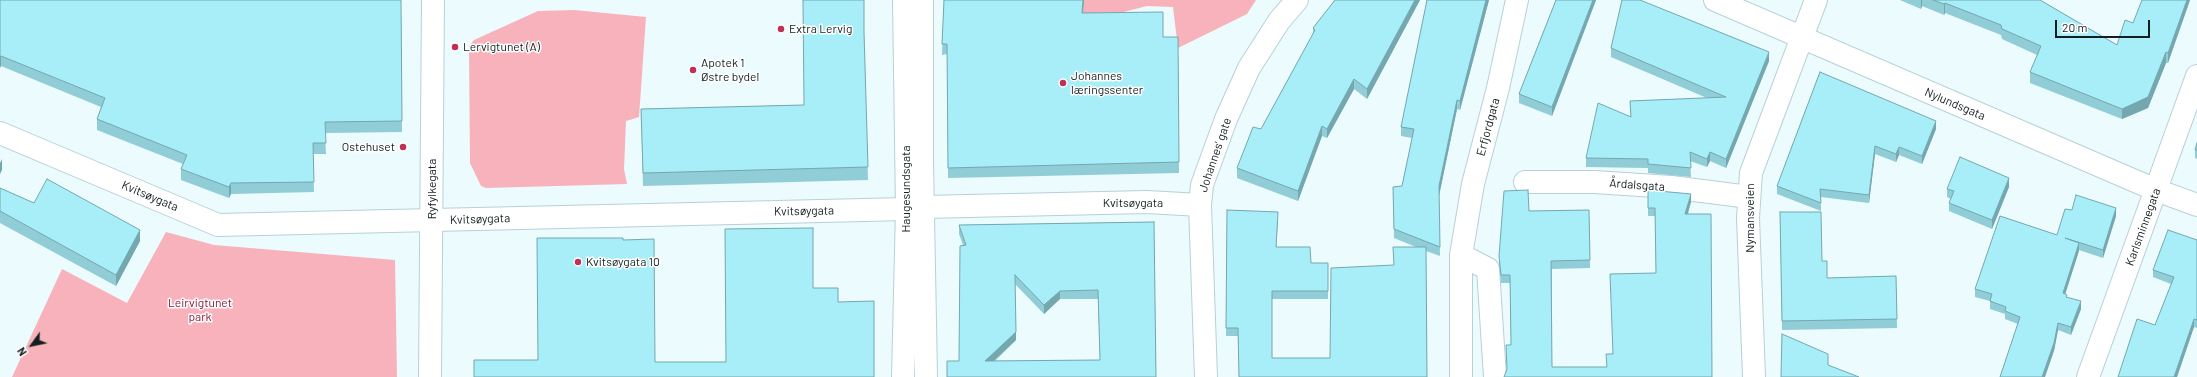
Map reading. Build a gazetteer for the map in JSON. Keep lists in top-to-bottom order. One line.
{"streets":{"street":["Nylundsgata","Erfjordgata","Johannes' gate","Årdalsgata","Ryfylkegata","Haugesundsgata","Kvitsøygata","Nymansveien","Karlsminnegata"]},"crossings":[["Nylundsgata","Nymansveien"],["Nylundsgata","Karlsminnegata"],["Johannes' gate","Kvitsøygata"],["Årdalsgata","Nymansveien"],["Ryfylkegata","Kvitsøygata"],["Haugesundsgata","Kvitsøygata"]],"parks":["Leirvigtunet park"],"places":["Extra Lervig","Lervigtunet (A)","Apotek 1 Østre bydel","Johannes læringssenter","Ostehuset","Kvitsøygata 10"],"scale_bar":"20 m","north":"bottom left"}
